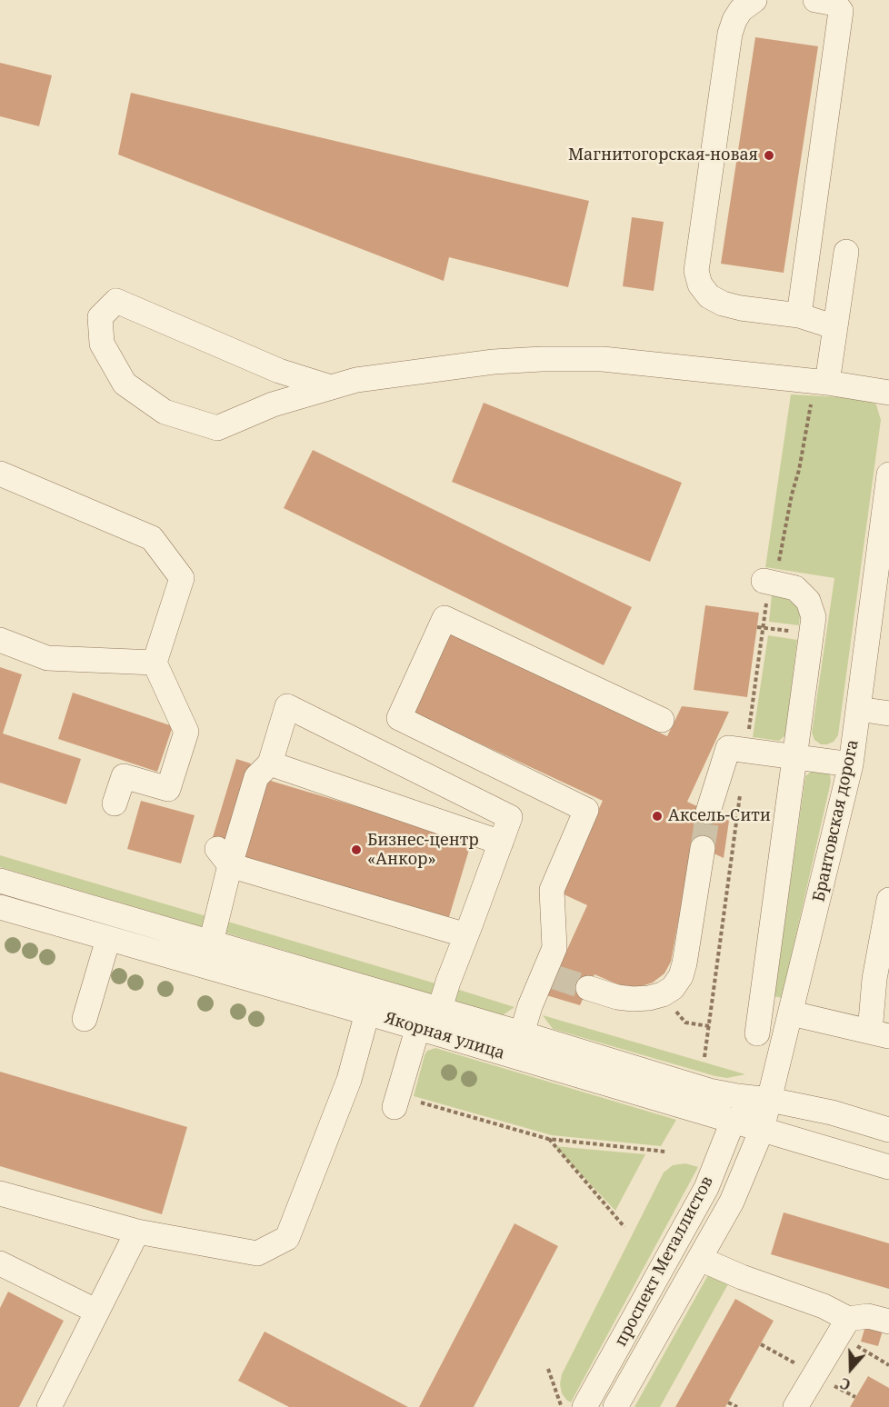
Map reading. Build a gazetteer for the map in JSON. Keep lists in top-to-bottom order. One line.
{"streets":{"street":["Брантовская дорога","Якорная улица","проспект Металлистов"]},"crossings":[["Брантовская дорога","Якорная улица"],["Брантовская дорога","проспект Металлистов"],["Якорная улица","проспект Металлистов"]],"places":["Магнитогорская-новая","Аксель-Сити","Бизнес-центр «Анкор»"],"north":"bottom"}
